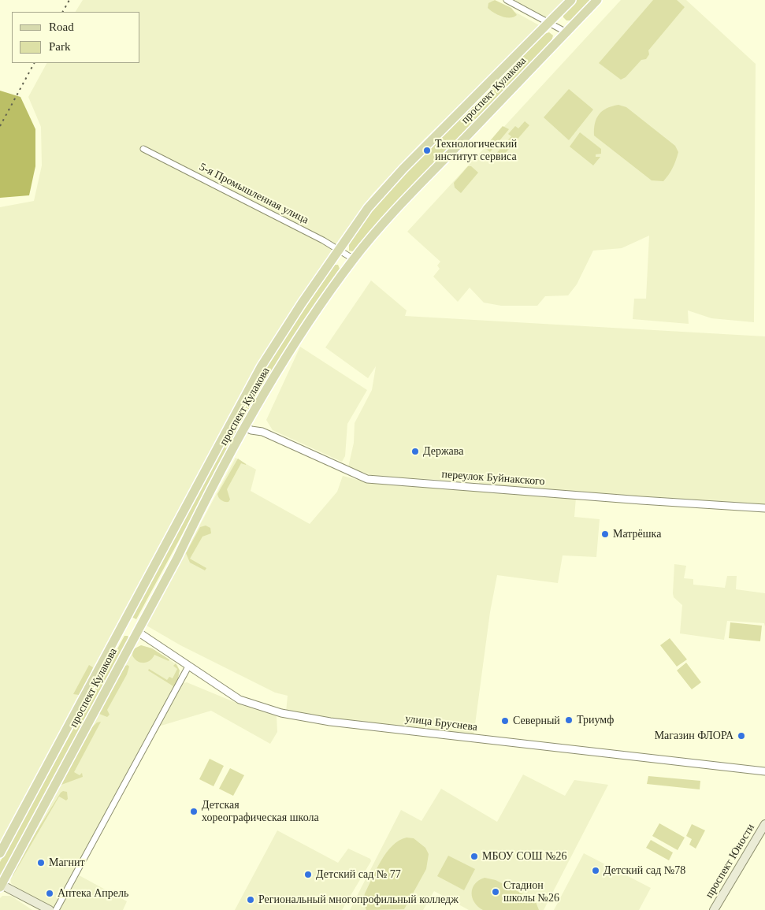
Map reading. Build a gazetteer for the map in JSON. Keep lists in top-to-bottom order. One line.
{"streets":{"main road":["проспект Кулакова","проспект Юности"],"street":["5-я Промышленная улица","переулок Буйнакского","улица Бруснева"]},"crossings":[["проспект Кулакова","5-я Промышленная улица"],["проспект Кулакова","переулок Буйнакского"],["проспект Кулакова","улица Бруснева"]],"places":["Технологический институт сервиса","Держава","Матрёшка","Триумф","Северный","Магазин ФЛОРА","Детская хореографическая школа","МБОУ СОШ №26","Магнит","Детский сад №78","Детский сад № 77","Стадион школы №26","Аптека Апрель","Региональный многопрофильный колледж"],"legend":["Road","Park"]}
